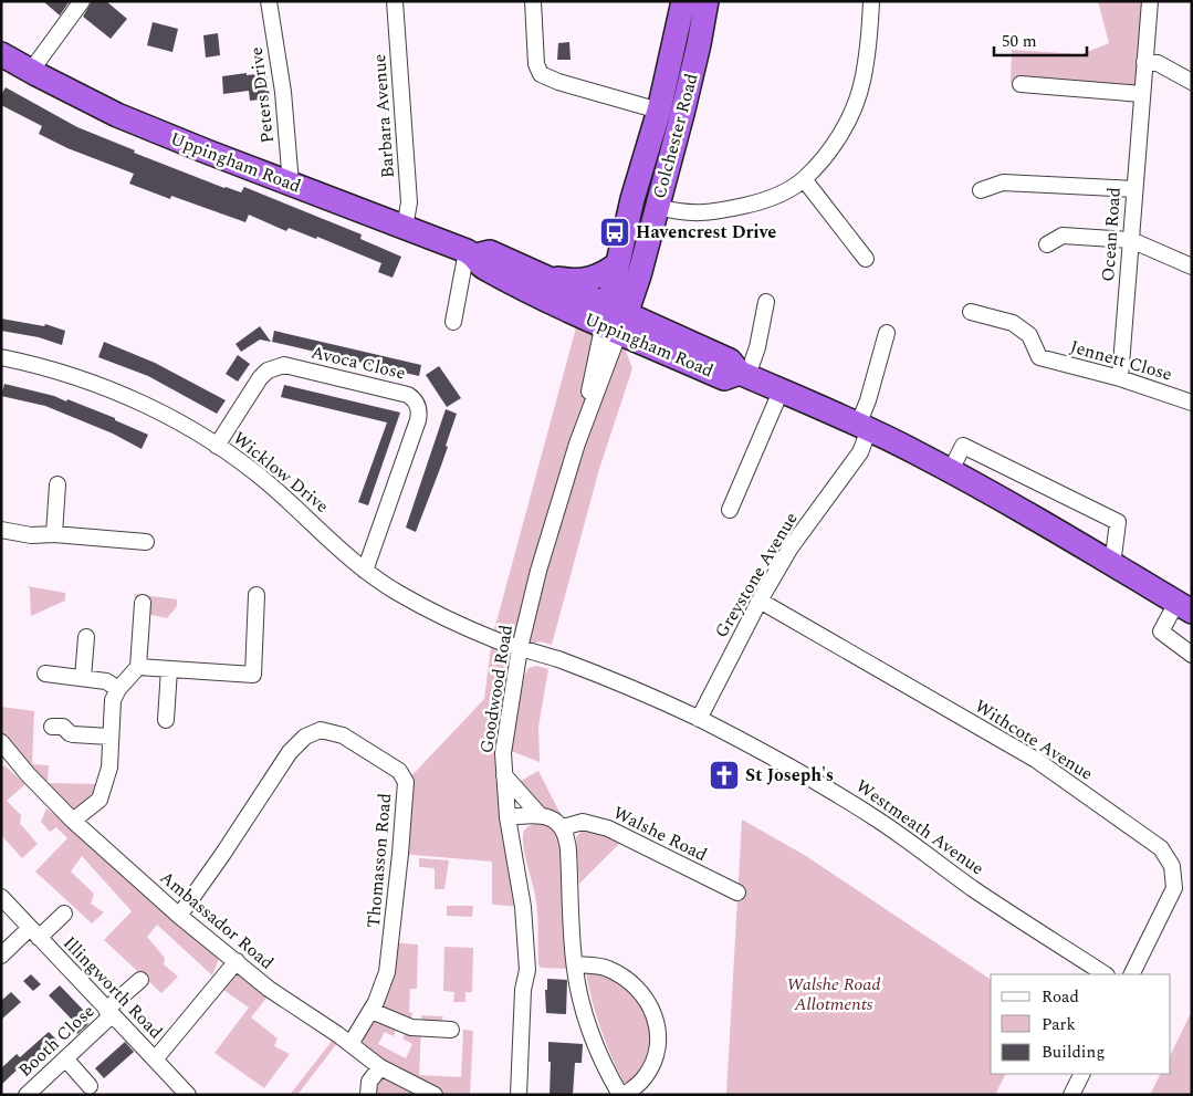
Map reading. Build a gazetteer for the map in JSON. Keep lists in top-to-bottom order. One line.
{"streets":{"highway":["Colchester Road","Uppingham Road"],"street":["Peters Drive","Barbara Avenue","Ocean Road","Jennett Close","Avoca Close","Wicklow Drive","Greystone Avenue","Goodwood Road","Withcote Avenue","Westmeath Avenue","Walshe Road","Thomasson Road","Ambassador Road","Illingworth Road","Booth Close"]},"crossings":[["Peters Drive","Uppingham Road"],["Barbara Avenue","Uppingham Road"],["Colchester Road","Uppingham Road"],["Colchester Road","Goodwood Road"],["Uppingham Road","Greystone Avenue"],["Uppingham Road","Goodwood Road"],["Ocean Road","Jennett Close"],["Avoca Close","Wicklow Drive"],["Wicklow Drive","Goodwood Road"],["Wicklow Drive","Westmeath Avenue"],["Greystone Avenue","Withcote Avenue"],["Greystone Avenue","Westmeath Avenue"],["Goodwood Road","Westmeath Avenue"],["Thomasson Road","Ambassador Road"],["Ambassador Road","Illingworth Road"],["Illingworth Road","Booth Close"]],"parks":["Walshe Road Allotments"],"places":{"bus stop":["Havencrest Drive"],"church":["St Joseph's"]},"legend":["Road","Park","Building"],"scale_bar":"50 m"}
